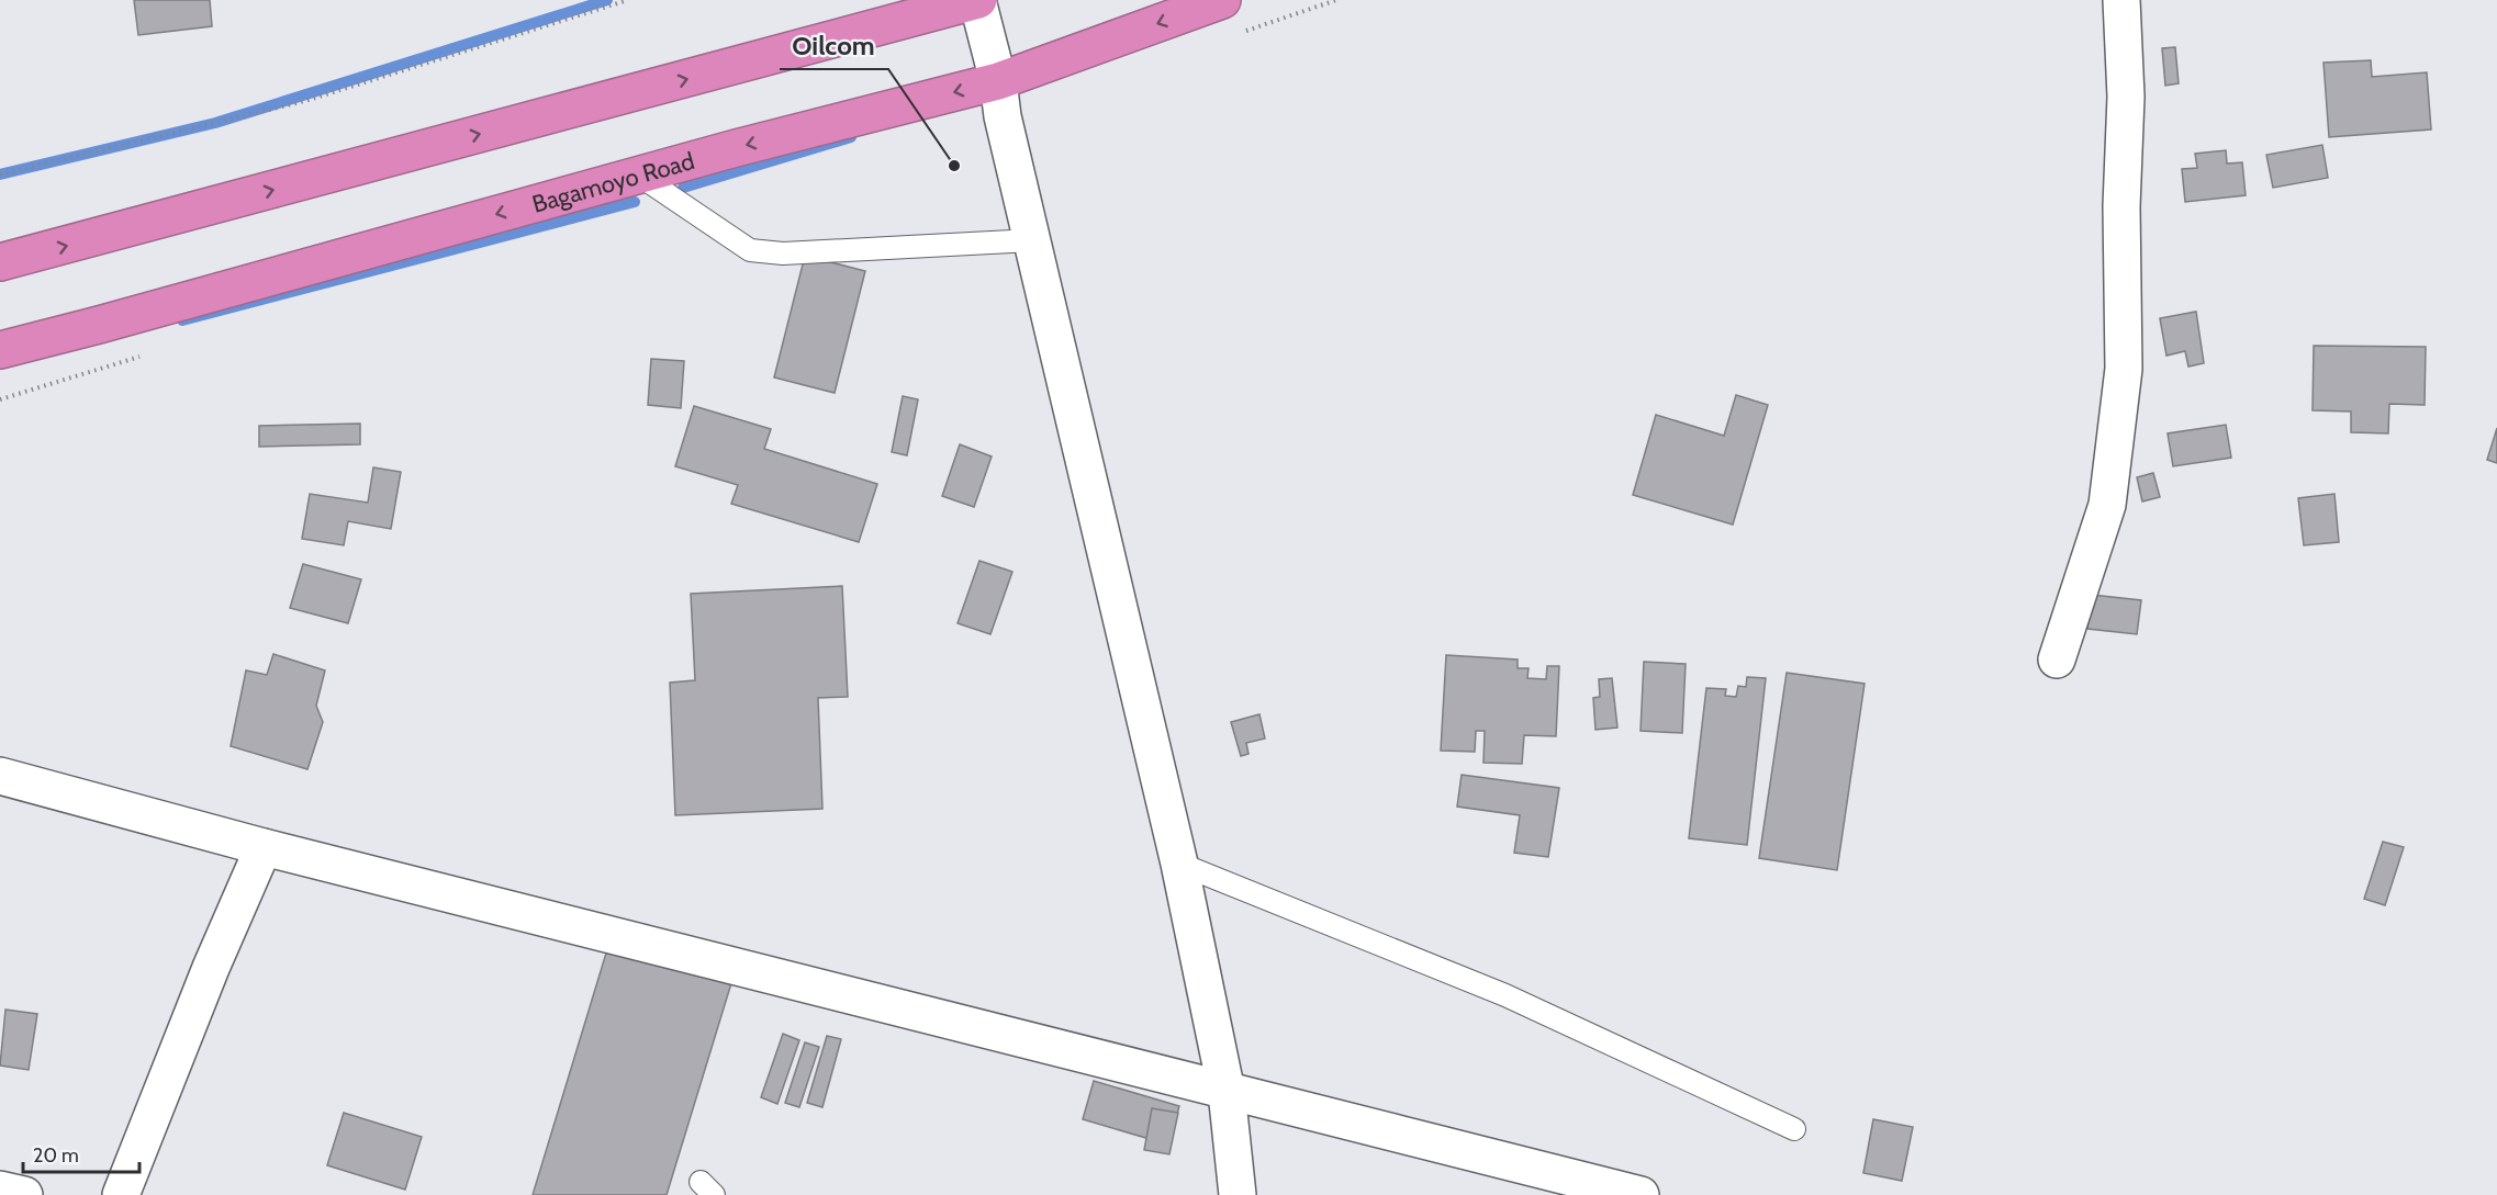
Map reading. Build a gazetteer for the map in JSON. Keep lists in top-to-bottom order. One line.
{"streets":{"highway":["Bagamoyo Road"]},"places":["Oilcom"],"scale_bar":"20 m"}
